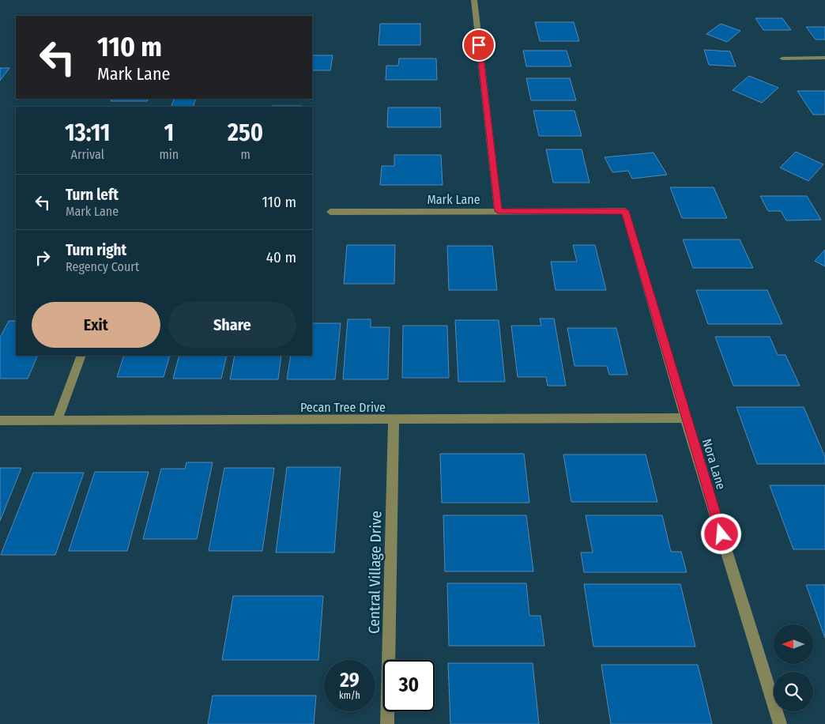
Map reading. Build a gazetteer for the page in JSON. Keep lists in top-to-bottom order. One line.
{"streets":{"street":["Mark Lane","Pecan Tree Drive","Nora Lane","Central Village Drive"]},"crossings":[["Mark Lane","Nora Lane"],["Pecan Tree Drive","Nora Lane"],["Pecan Tree Drive","Central Village Drive"]],"north":"left","page":{"turn":["110 m","Mark Lane"],"eta":["13:11","Arrival","1","min","250","m"],"list":[{"name":"Turn left","note":"Mark Lane","value":"110 m"},{"name":"Turn right","note":"Regency Court","value":"40 m"}],"buttons":["Exit","Share"],"speed":"29 km/h","limit":"30"}}
